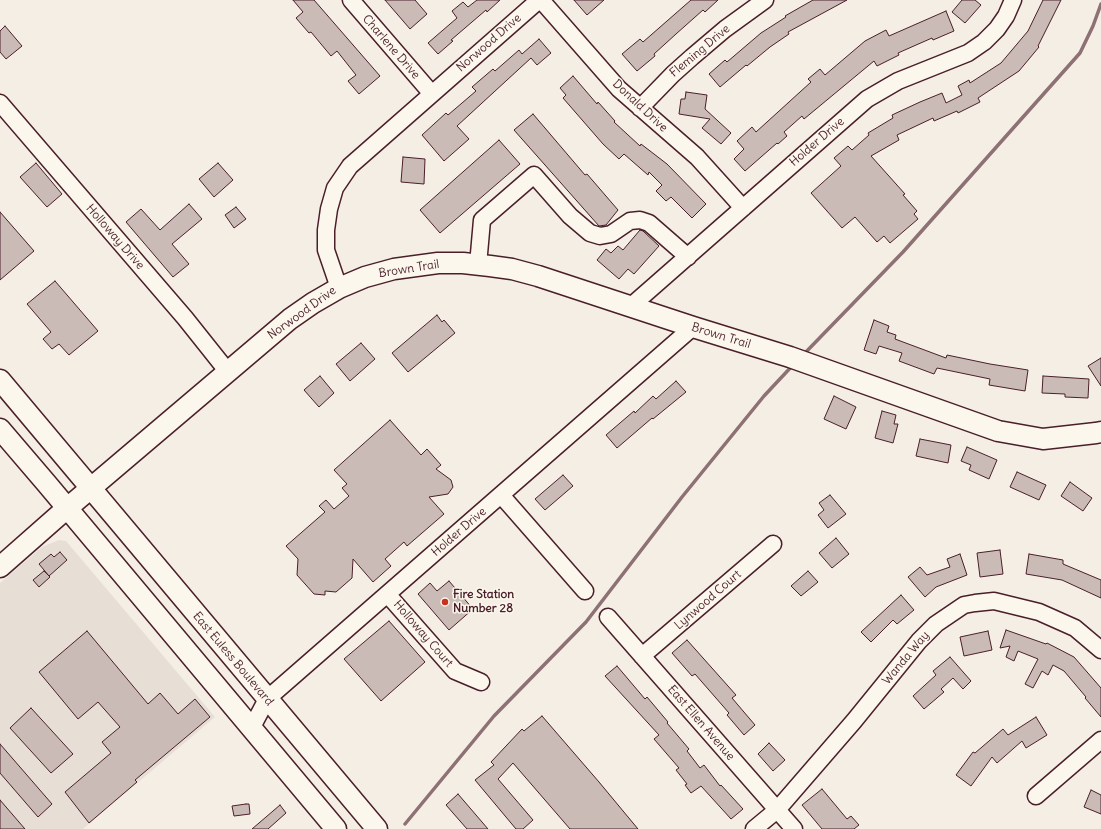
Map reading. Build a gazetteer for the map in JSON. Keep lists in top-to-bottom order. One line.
{"streets":{"main road":["Norwood Drive","Brown Trail","East Euless Boulevard"],"street":["Charlene Drive","Fleming Drive","Donald Drive","Holder Drive","Holloway Drive","Lynwood Court","Holloway Court","Wanda Way","East Ellen Avenue"]},"crossings":[["Norwood Drive","Charlene Drive"],["Norwood Drive","Donald Drive"],["Norwood Drive","Holloway Drive"],["Norwood Drive","Brown Trail"],["Norwood Drive","East Euless Boulevard"],["Fleming Drive","Donald Drive"],["Donald Drive","Holder Drive"],["Holder Drive","Brown Trail"],["Holder Drive","Holloway Court"],["Holder Drive","East Euless Boulevard"],["Lynwood Court","East Ellen Avenue"],["Wanda Way","East Ellen Avenue"]],"places":["Fire Station Number 28"]}
